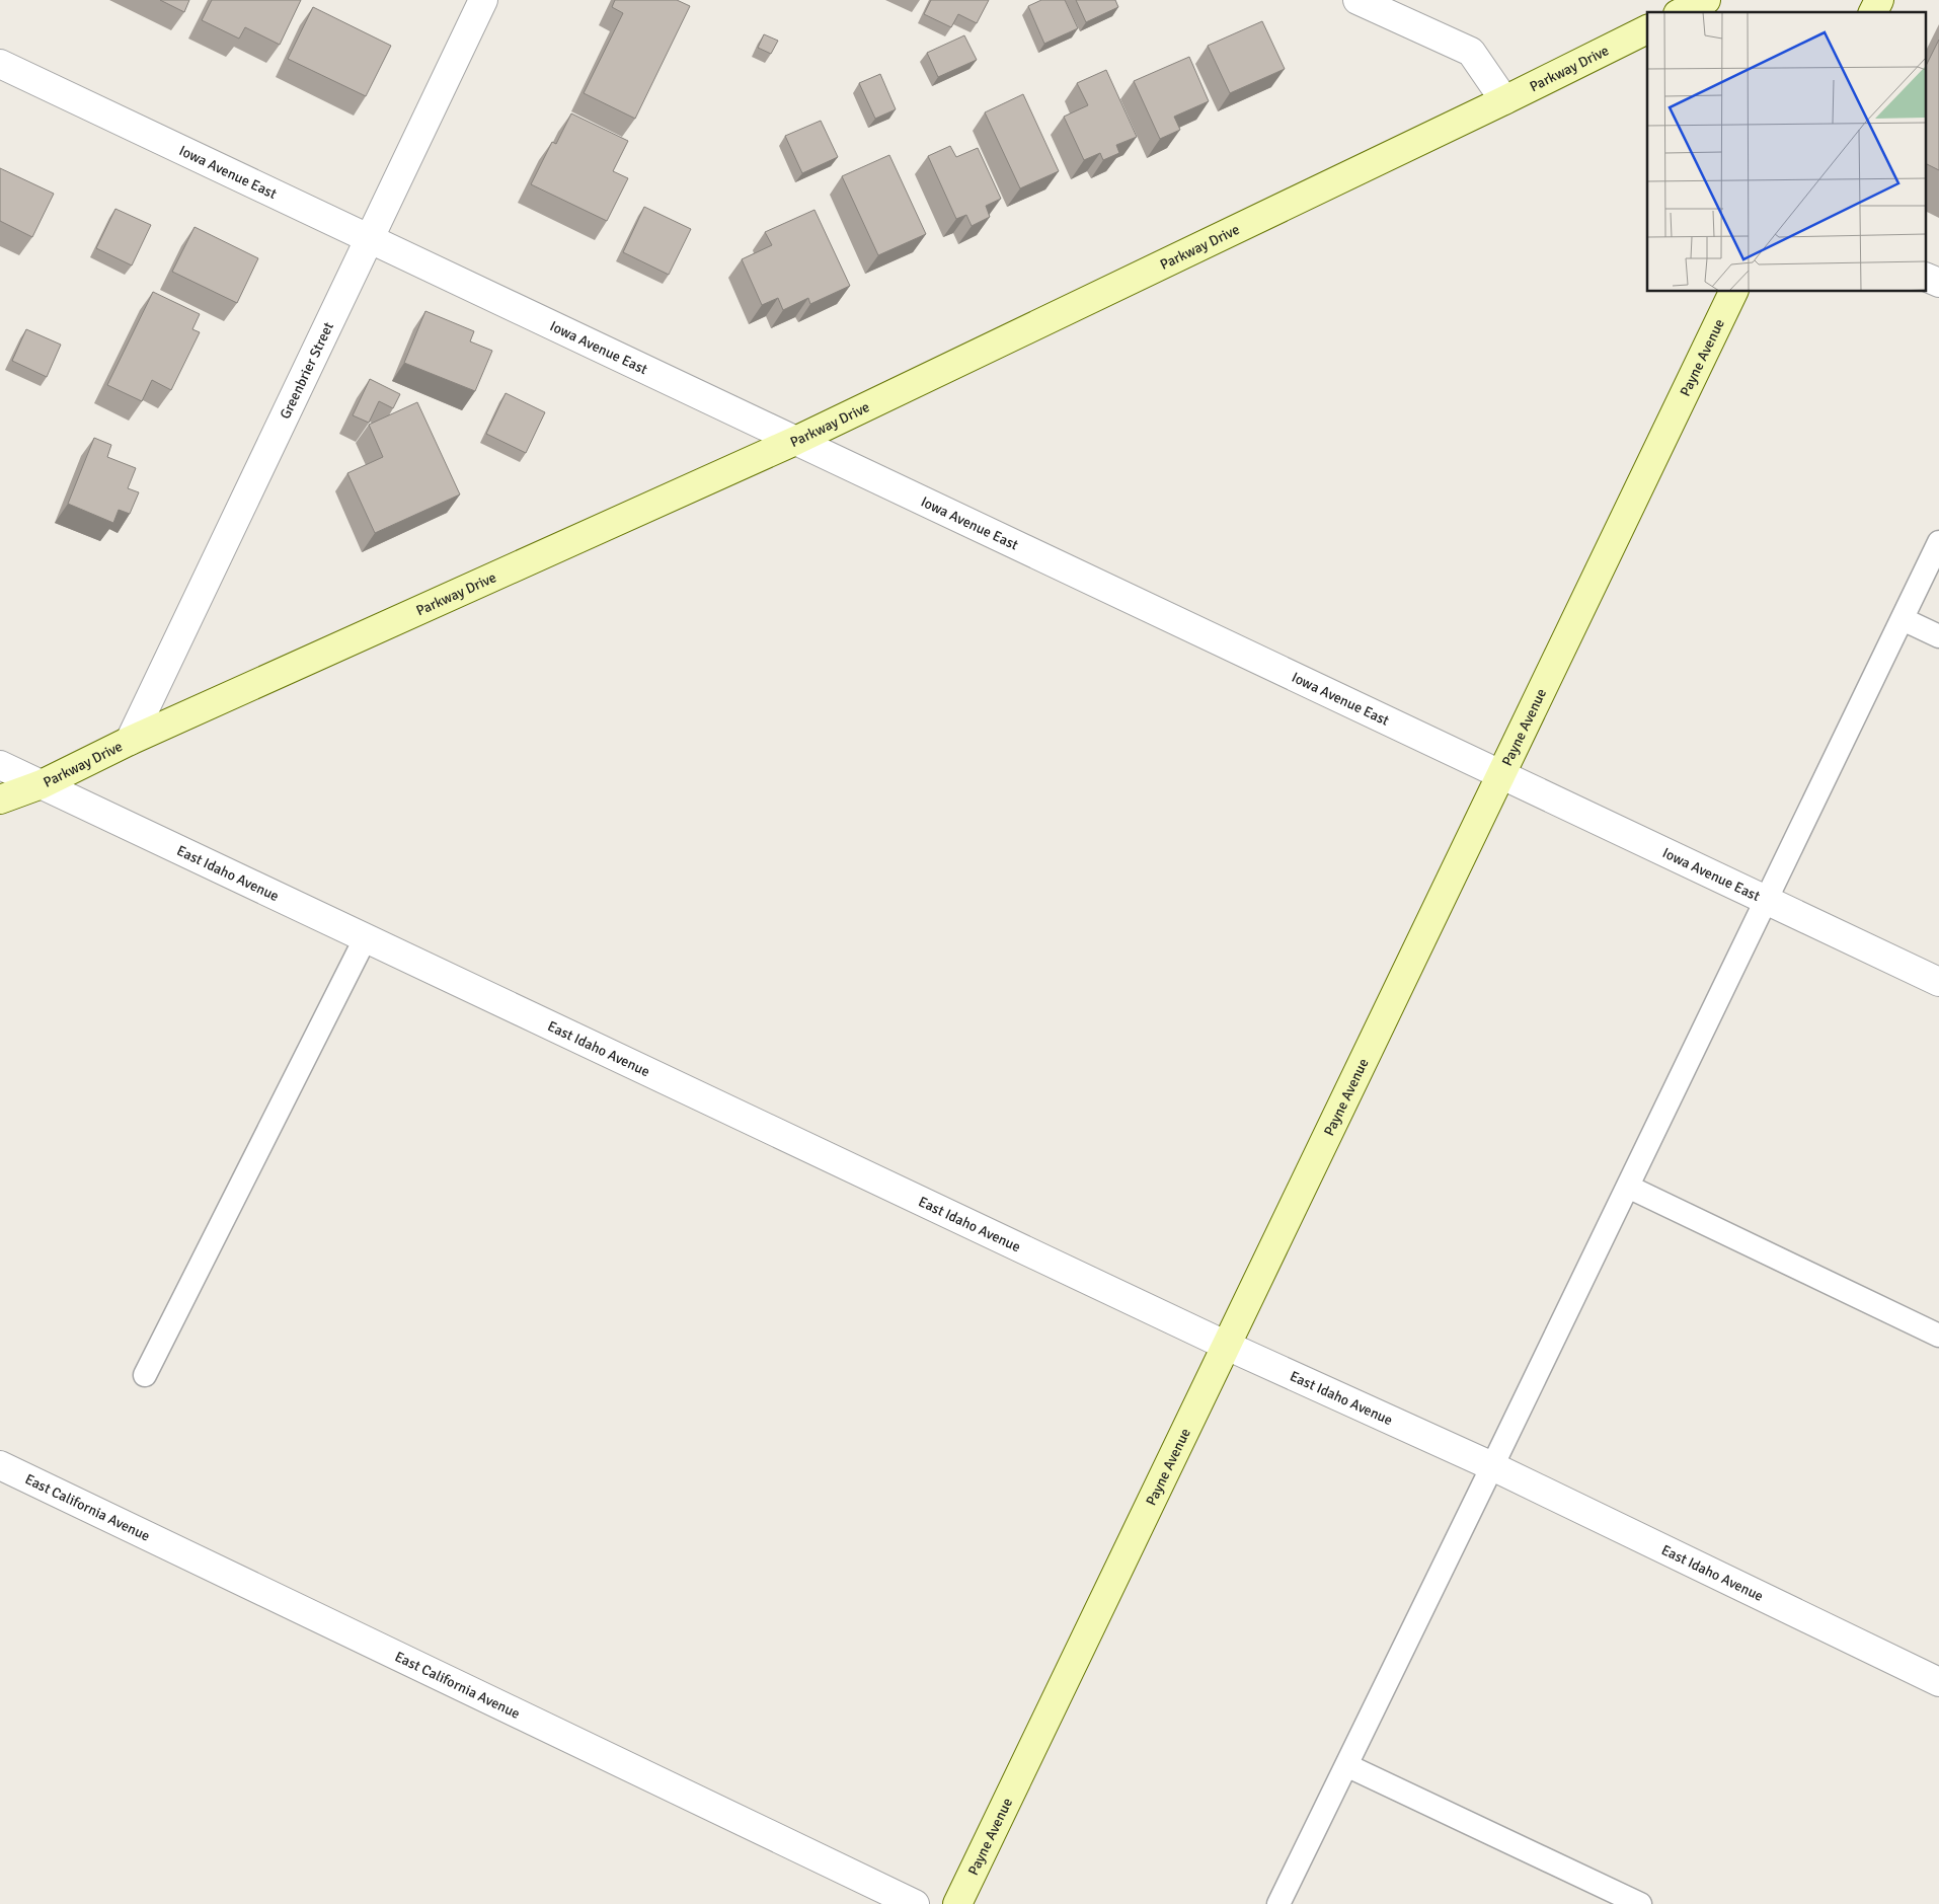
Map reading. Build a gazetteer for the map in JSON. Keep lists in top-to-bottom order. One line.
{"streets":{"street":["Parkway Drive","Iowa Avenue East","Payne Avenue","Greenbrier Street","East Idaho Avenue","East California Avenue"]},"crossings":[["Parkway Drive","Iowa Avenue East"],["Parkway Drive","Greenbrier Street"],["Parkway Drive","East Idaho Avenue"],["Iowa Avenue East","Payne Avenue"],["Iowa Avenue East","Greenbrier Street"],["Payne Avenue","East Idaho Avenue"]]}
